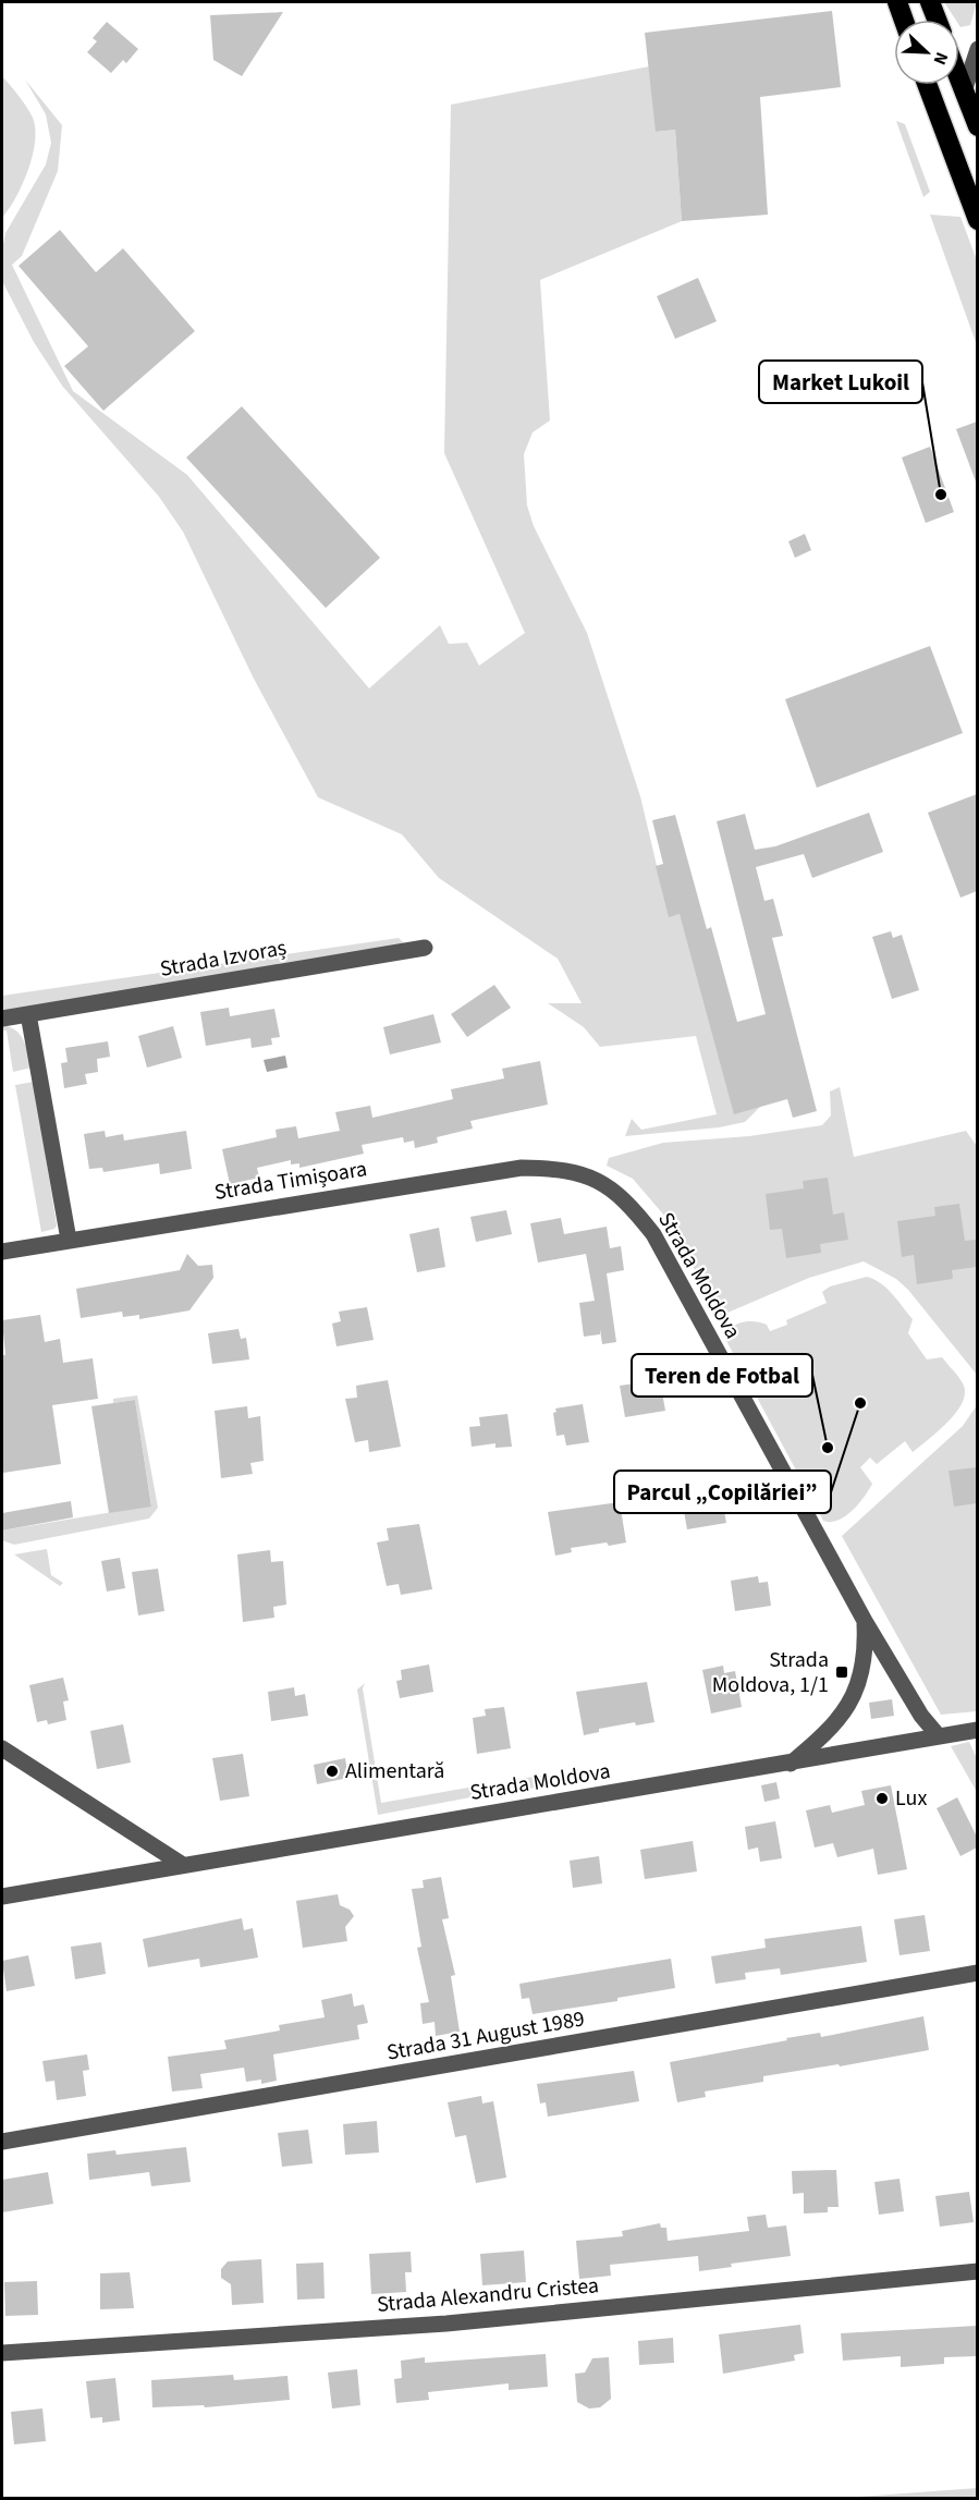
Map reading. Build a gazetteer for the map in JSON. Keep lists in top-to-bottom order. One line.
{"streets":{"street":["Strada Izvoraș","Strada Timișoara","Strada Moldova","Strada 31 August 1989","Strada Alexandru Cristea"]},"crossings":[["Strada Timișoara","Strada Moldova"]],"places":{"other":["Market Lukoil","Parcul „Copilăriei”","Teren de Fotbal","Alimentară","Lux"],"transit":["Strada Moldova, 1/1"]},"north":"bottom right"}
